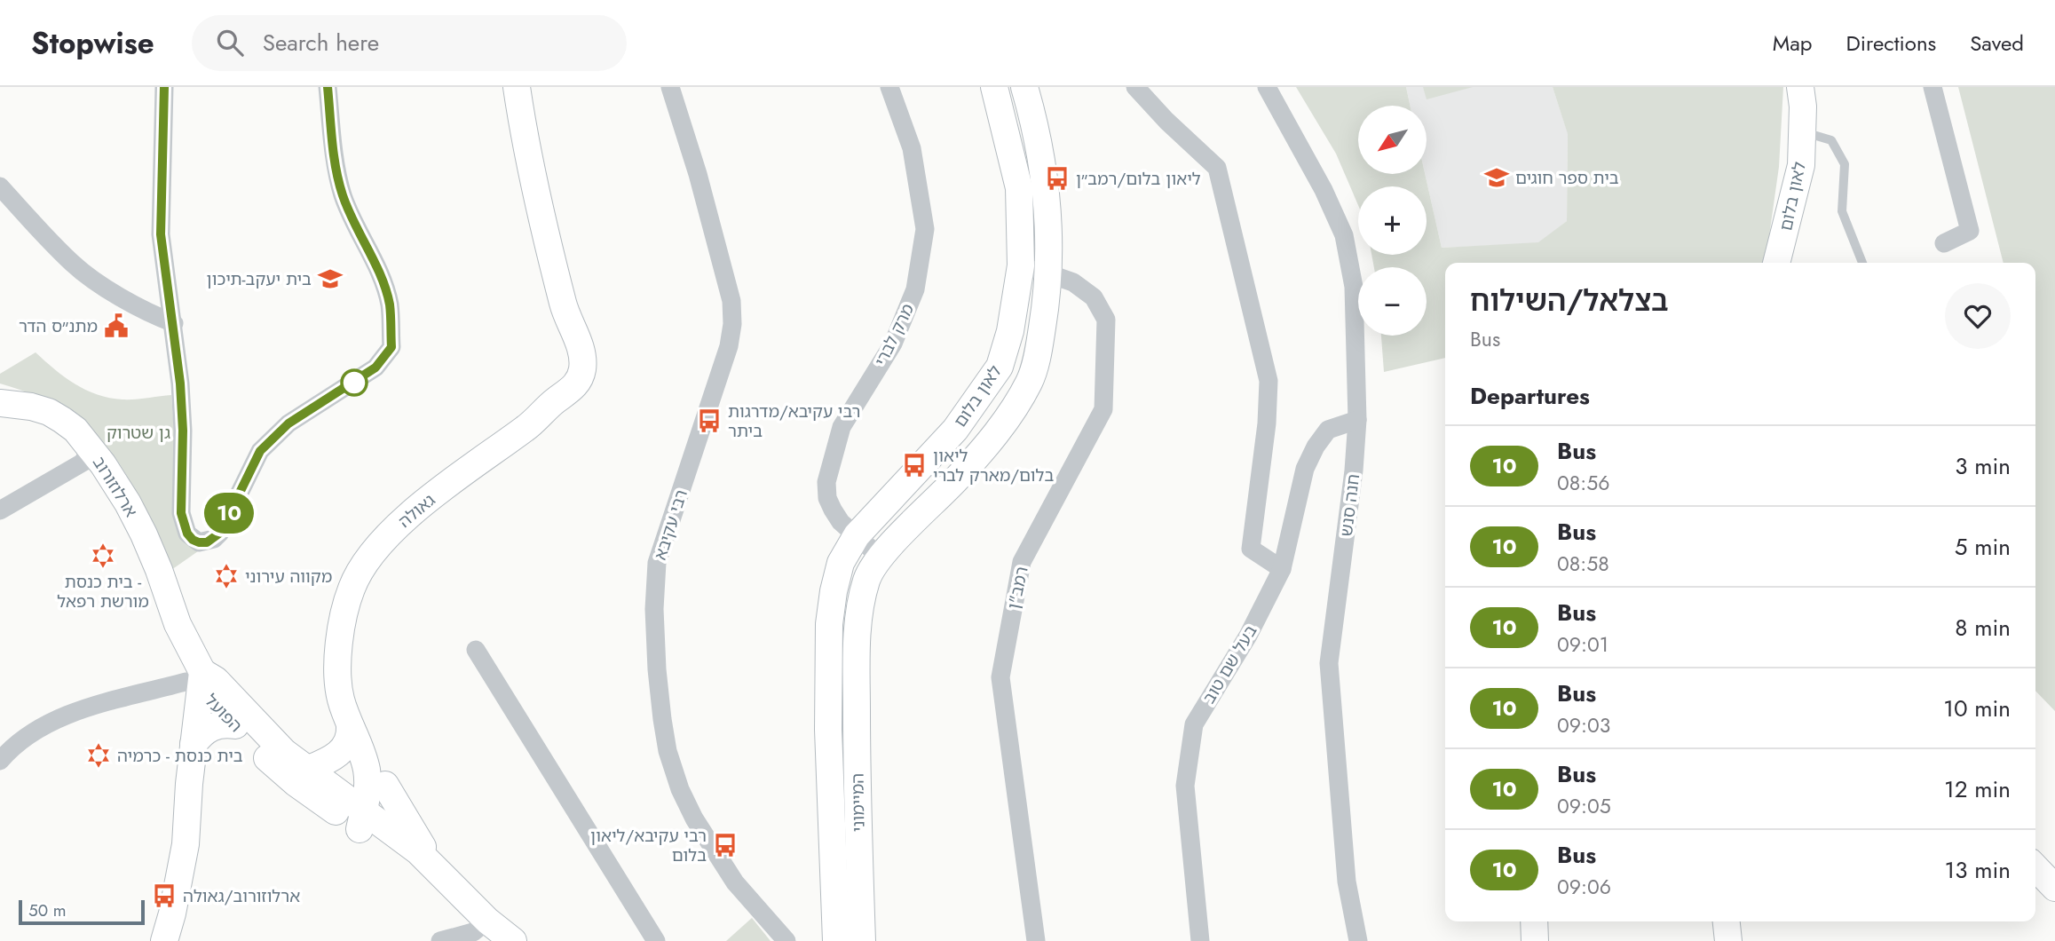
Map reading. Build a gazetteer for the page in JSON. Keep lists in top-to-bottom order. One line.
{"streets":{"street":["לאון בלום","מרק לברי","ארלוזורוב","חנה סנש","גאולה","רבי עקיבא","רמב\"ן","בעל שם טוב","הפועל","המיימוני"]},"crossings":[["לאון בלום","מרק לברי"],["לאון בלום","רמב\"ן"],["לאון בלום","המיימוני"],["ארלוזורוב","הפועל"],["חנה סנש","בעל שם טוב"],["גאולה","הפועל"]],"parks":["גן שטרוק"],"places":{"school or university":["בית ספר חוגים","בית יעקב-תיכון"],"bus stop":["ליאון בלום/רמב״ן","רבי עקיבא/מדרגות ביתר","ליאון בלום/מארק לברי","רבי עקיבא/ליאון בלום","ארלוזורוב/גאולה"],"public building":["מתנ״ס הדר"],"synagogue":["בית כנסת - מורשת רפאל","מקווה עירוני","בית כנסת - כרמיה"]},"lines":["bus line 10"],"scale_bar":"50 m","north":"bottom left","page":{"header":"Stopwise","search":"Search here","nav":["Map","Directions","Saved"],"on_map":"10","map_buttons":["+","−"],"heading":[["בצלאל/השילוח","Bus"],"Departures"],"list":[{"mark":"10","name":"Bus","note":"08:56","value":"3 min"},{"mark":"10","name":"Bus","note":"08:58","value":"5 min"},{"mark":"10","name":"Bus","note":"09:01","value":"8 min"},{"mark":"10","name":"Bus","note":"09:03","value":"10 min"},{"mark":"10","name":"Bus","note":"09:05","value":"12 min"},{"mark":"10","name":"Bus","note":"09:06","value":"13 min"}],"scale":"50 m"}}
